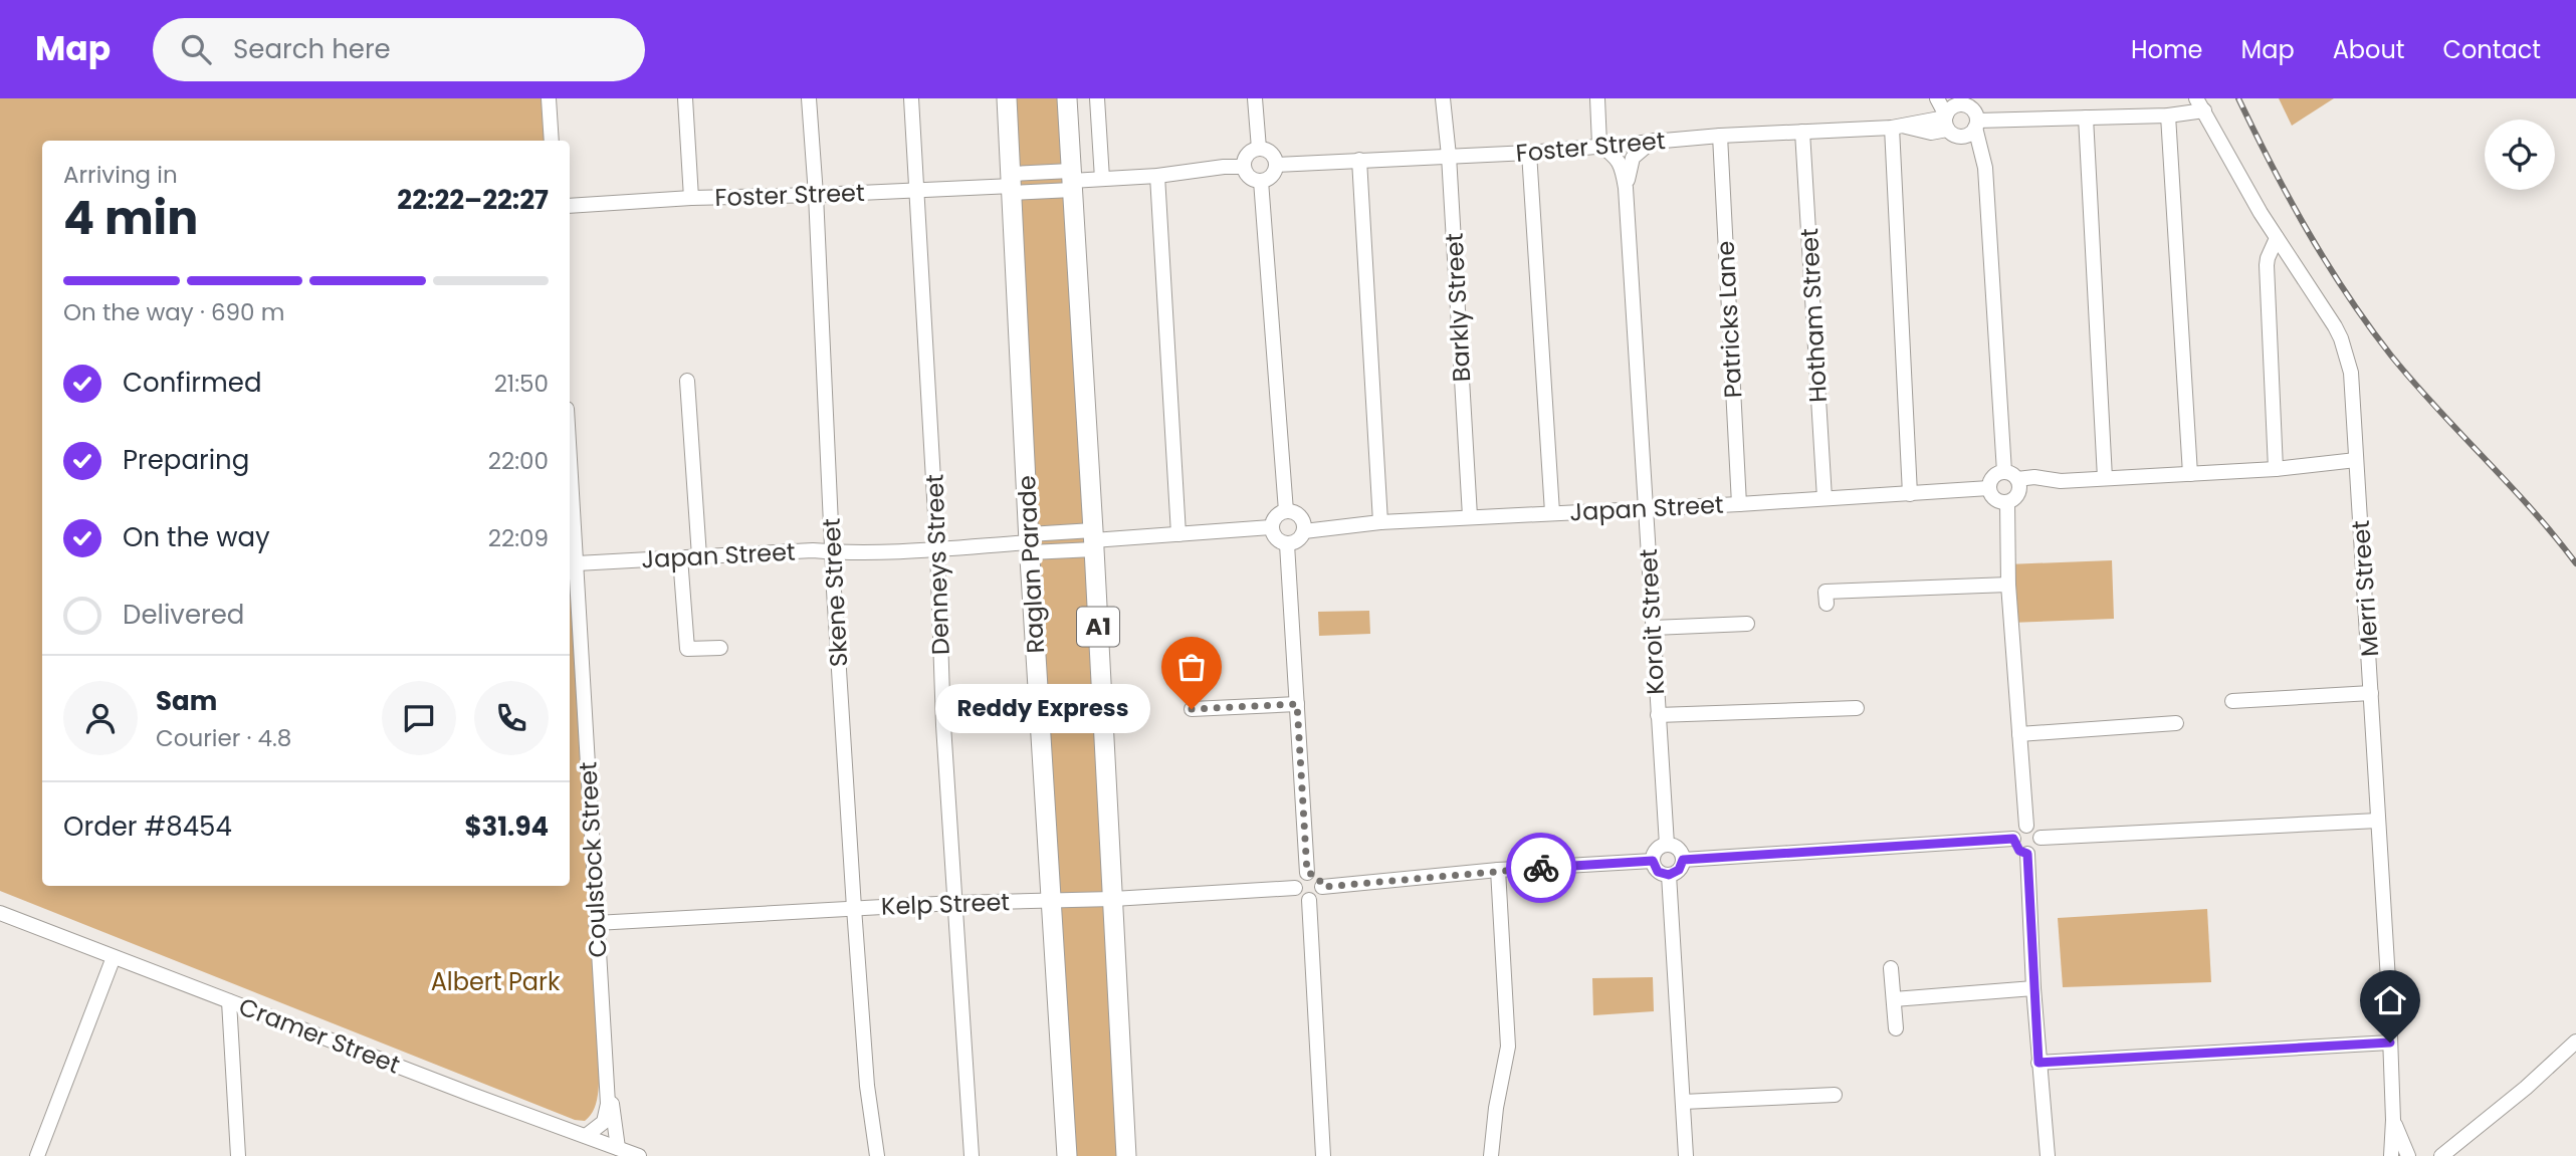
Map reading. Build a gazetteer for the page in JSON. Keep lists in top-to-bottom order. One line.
{"streets":{"highway":["Raglan Parade","A1"],"street":["Foster Street","Barkly Street","Hotham Street","Patricks Lane","Japan Street","Denneys Street","Merri Street","Skene Street","Koroit Street","Coulstock Street","Kelp Street","Cramer Street"]},"crossings":[["Foster Street","Barkly Street"],["Foster Street","Hotham Street"],["Foster Street","Patricks Lane"],["Foster Street","Denneys Street"],["Foster Street","Raglan Parade"],["Foster Street","Skene Street"],["Foster Street","Koroit Street"],["Foster Street","A1"],["Barkly Street","Japan Street"],["Hotham Street","Japan Street"],["Patricks Lane","Japan Street"],["Japan Street","Denneys Street"],["Japan Street","Raglan Parade"],["Japan Street","Skene Street"],["Japan Street","Koroit Street"],["Japan Street","A1"],["Japan Street","Coulstock Street"],["Denneys Street","Kelp Street"],["Raglan Parade","Kelp Street"],["Skene Street","Kelp Street"],["A1","Kelp Street"],["Coulstock Street","Kelp Street"],["Coulstock Street","Cramer Street"]],"parks":["Albert Park"],"places":["Reddy Express"],"page":{"header":"Map","search":"Search here","nav":["Home","Map","About","Contact"],"heading":["4 min","Arriving in","22:22–22:27"],"panel":["Sam","Courier · 4.8","Order #8454","$31.94"],"bar":"On the way · 690 m","list":[["Confirmed","21:50"],["Preparing","22:00"],["On the way","22:09"],"Delivered"],"bubble":"Reddy Express"}}
